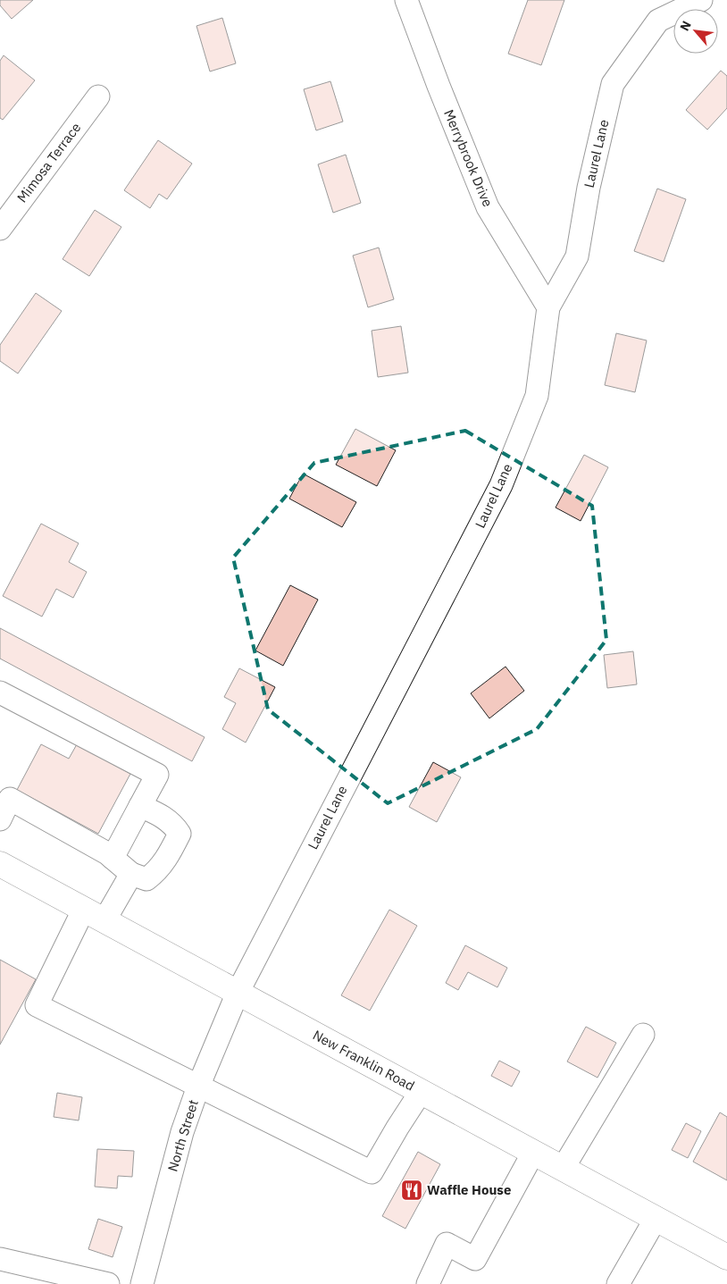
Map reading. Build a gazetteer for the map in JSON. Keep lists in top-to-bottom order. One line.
{"streets":{"highway":["New Franklin Road"],"street":["Laurel Lane","Merrybrook Drive","Mimosa Terrace","North Street"]},"crossings":[["Laurel Lane","Merrybrook Drive"],["Laurel Lane","New Franklin Road"],["Laurel Lane","North Street"],["New Franklin Road","North Street"]],"places":{"restaurant":["Waffle House"]},"north":"top left"}
